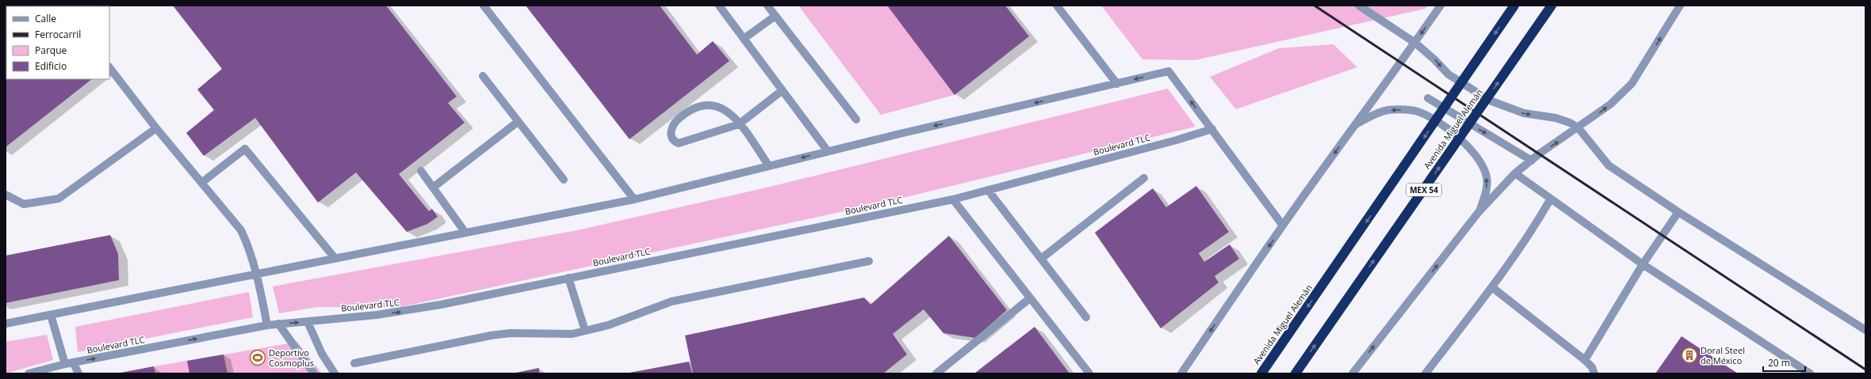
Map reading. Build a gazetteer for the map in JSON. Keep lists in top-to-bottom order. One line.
{"streets":{"highway":["Avenida Miguel Alemán","MEX 54"],"street":["Boulevard TLC"]},"places":{"building":["Doral Steel de México"],"sports":["Deportivo Cosmoplus"]},"legend":["Calle","Ferrocarril","Parque","Edificio"],"scale_bar":"20 m"}
